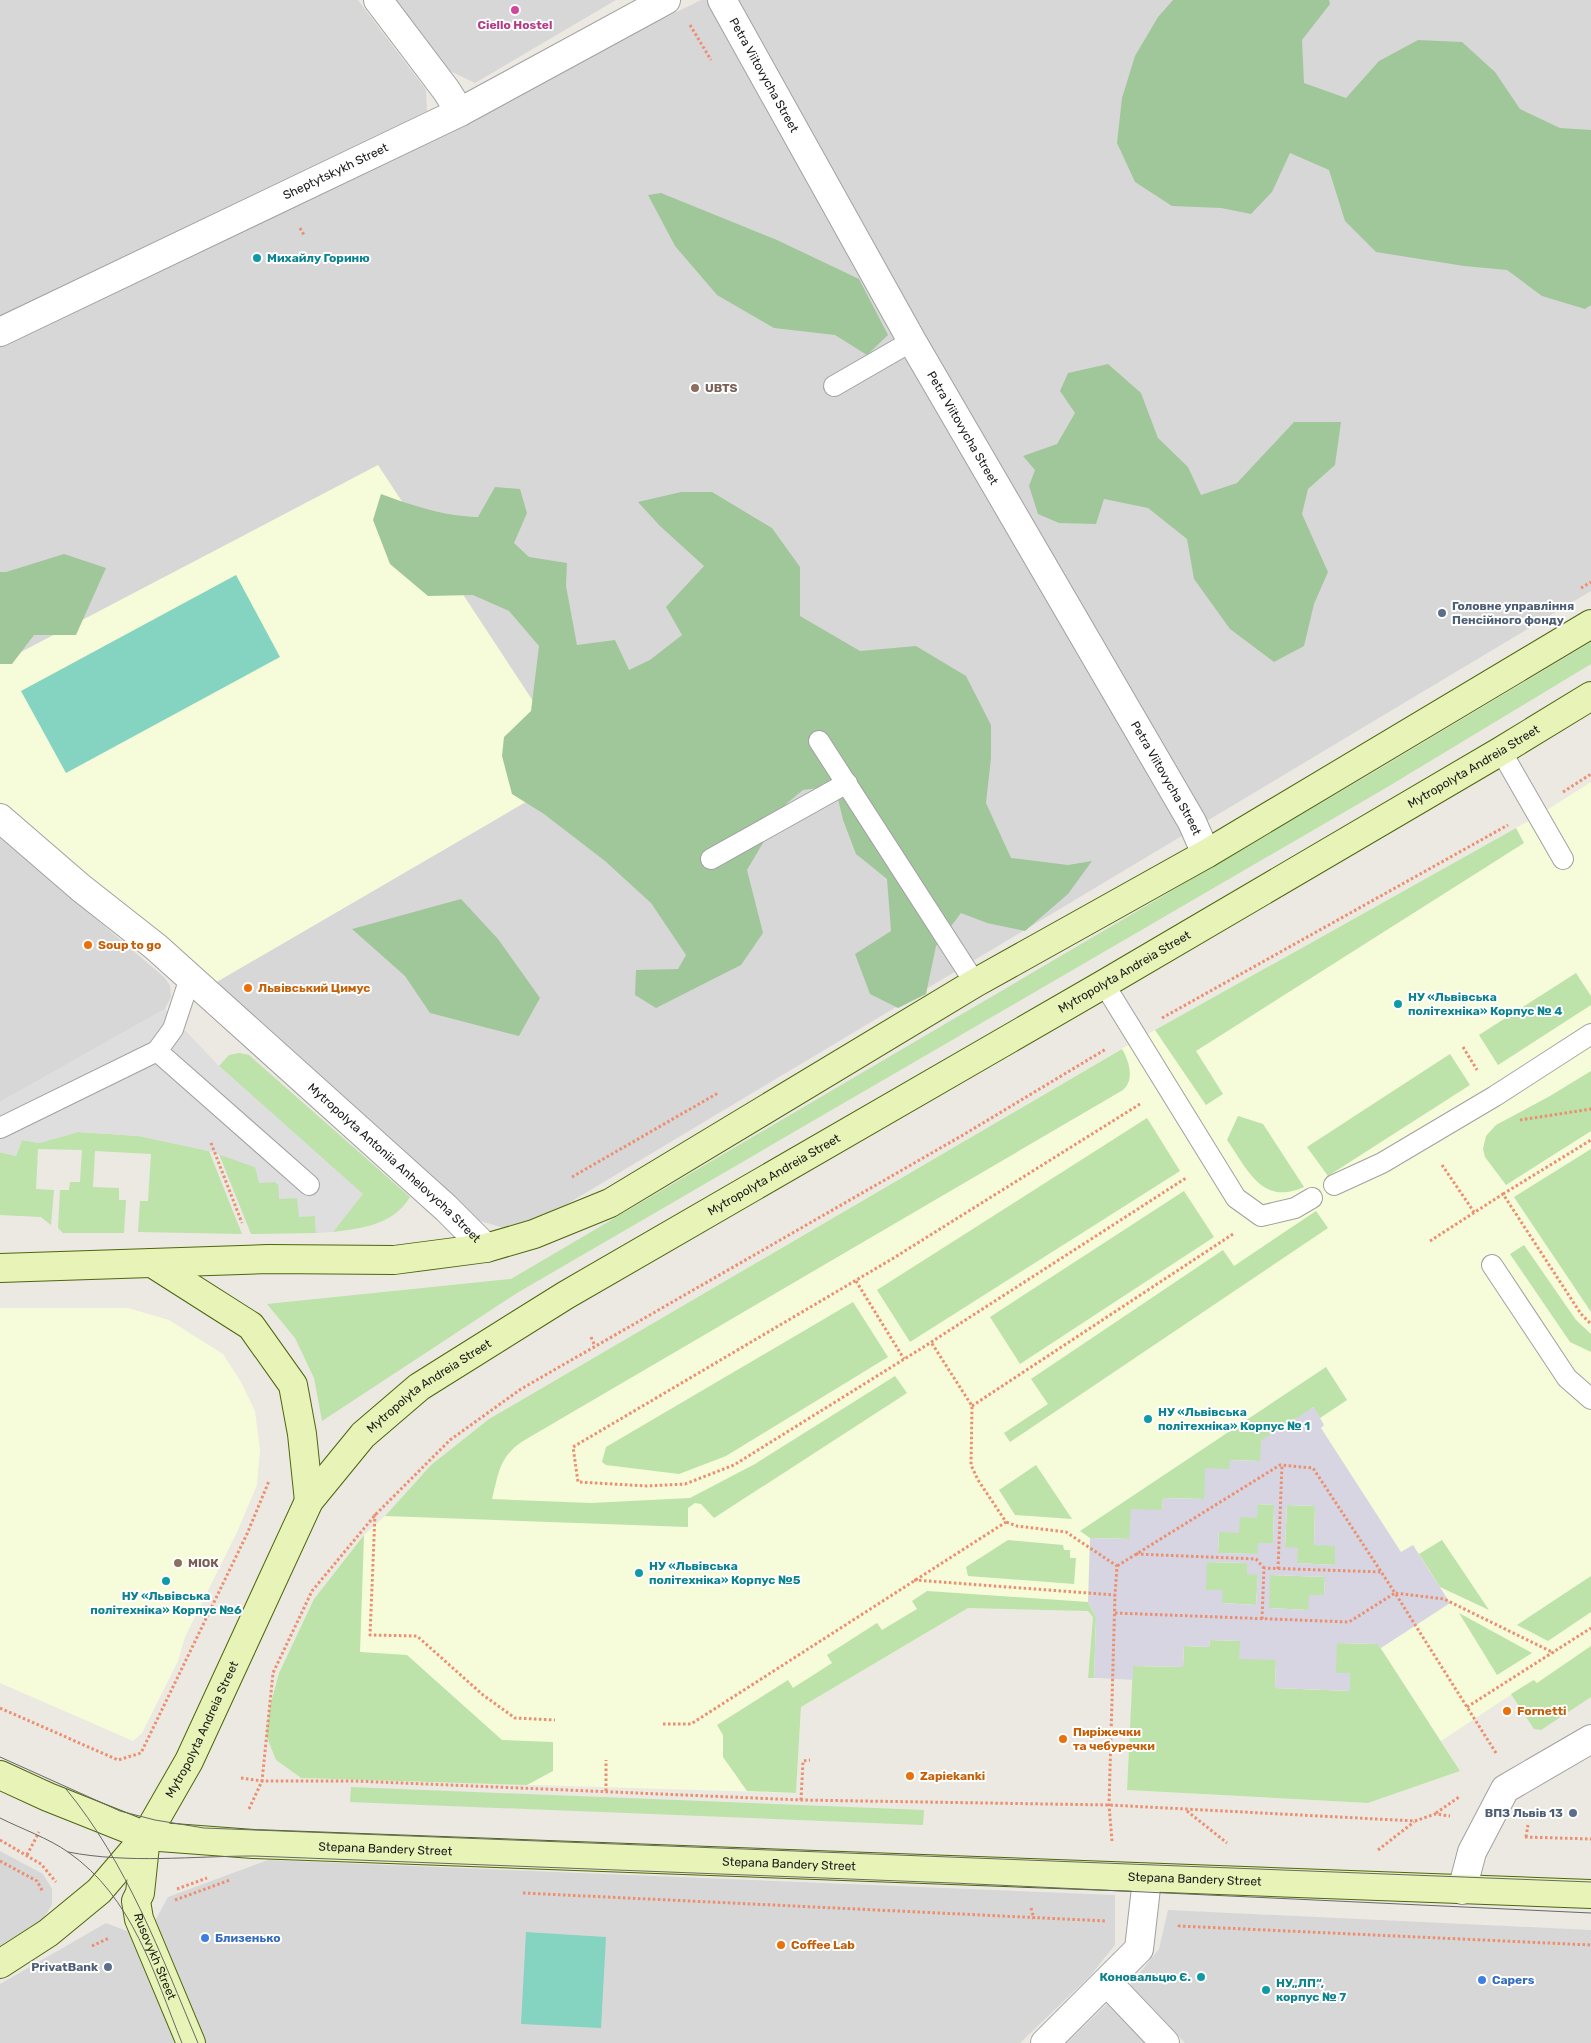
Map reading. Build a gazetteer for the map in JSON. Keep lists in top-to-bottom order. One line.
{"streets":{"street":["Petra Viitovycha Street","Sheptytskykh Street","Mytropolyta Andreia Street","Mytropolyta Antoniia Anhelovycha Street","Stepana Bandery Street","Rusovykh Street"]},"crossings":[["Mytropolyta Andreia Street","Stepana Bandery Street"],["Mytropolyta Andreia Street","Rusovykh Street"],["Stepana Bandery Street","Rusovykh Street"]],"places":["Сiello Hostel","Михайлу Гориню","UBTS","Головне управління Пенсійного фонду","Soup to go","Львівський Цимус","НУ «Львівська політехніка» Корпус № 4","НУ «Львівська політехніка» Корпус № 1","МІОК","НУ «Львівська політехніка» Корпус №5","НУ «Львівська політехніка» Корпус №6","Fornetti","Пиріжечки та чебуречки","Zapiekanki","ВПЗ Львів 13","Близенько","Coffee Lab","PrivatBank","Коновальцю Є.","Capers","НУ„ЛП“, корпус № 7"]}
